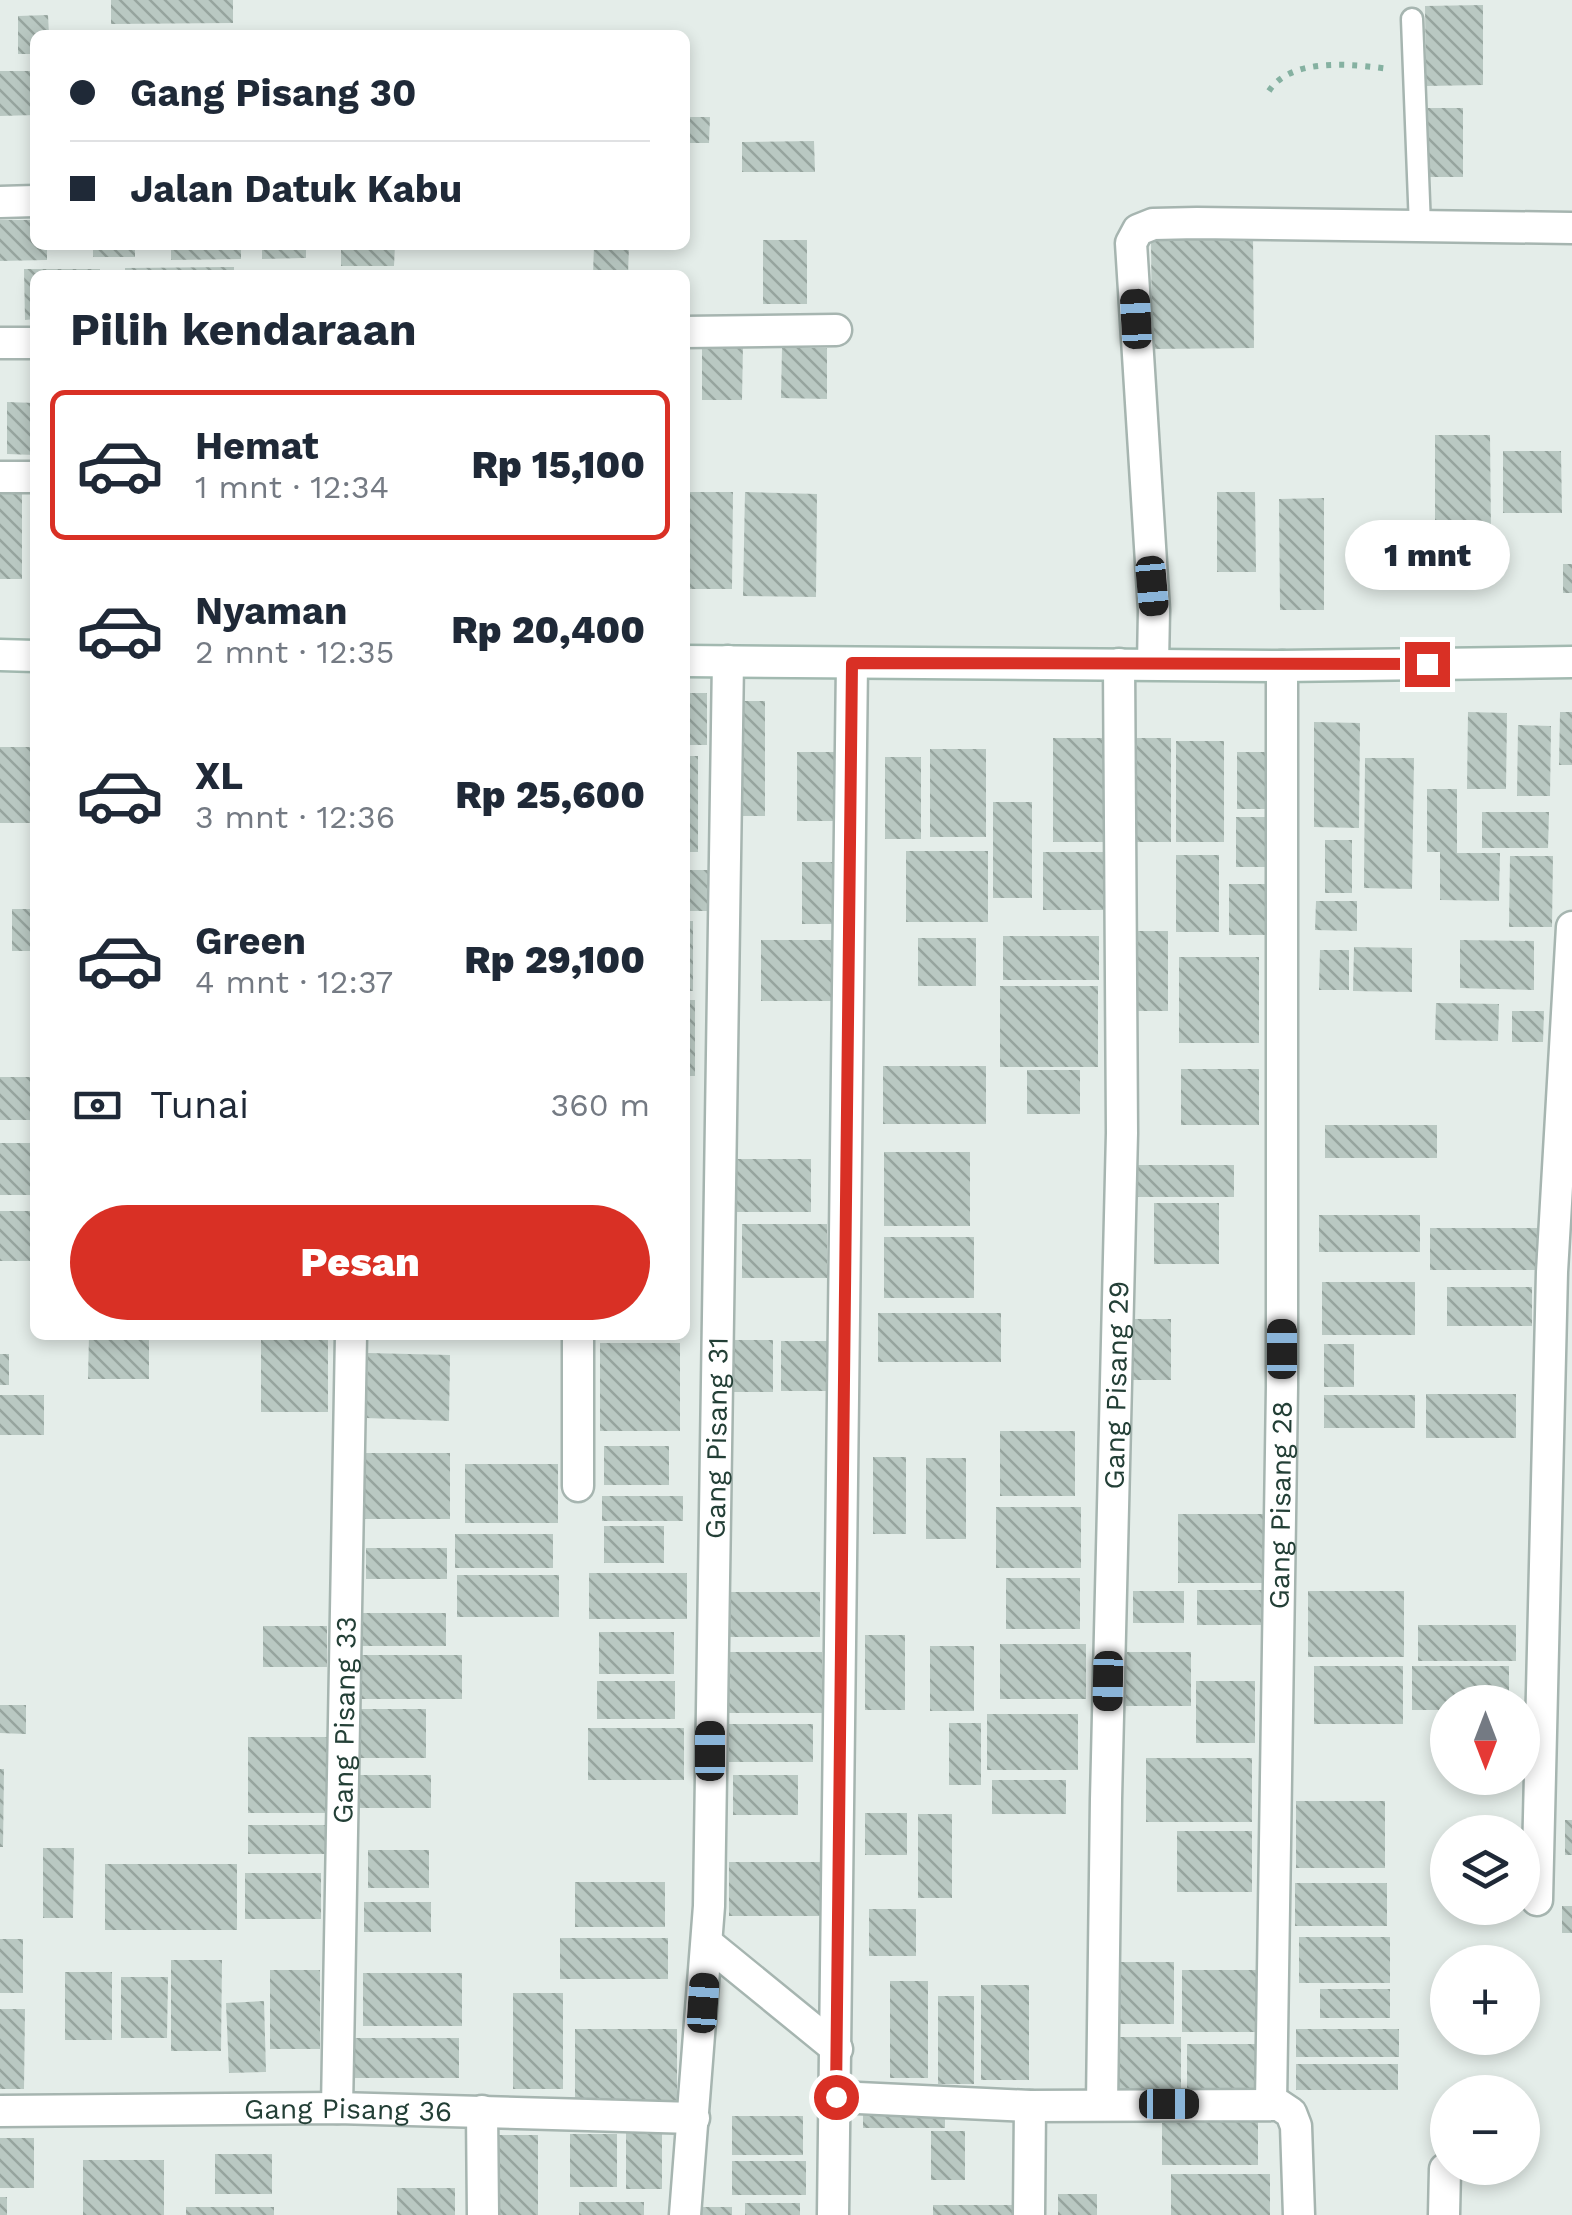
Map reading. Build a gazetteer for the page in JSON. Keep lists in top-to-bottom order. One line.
{"streets":{"street":["Gang Pisang 29","Gang Pisang 31","Gang Pisang 28","Gang Pisang 33","Gang Pisang 36"]},"crossings":[["Gang Pisang 31","Gang Pisang 36"],["Gang Pisang 33","Gang Pisang 36"]],"north":"bottom","page":{"banner":["Gang Pisang 30","Jalan Datuk Kabu"],"heading":"Pilih kendaraan","list":[{"name":"Hemat","note":"1 mnt · 12:34","value":"Rp 15,100"},{"name":"Nyaman","note":"2 mnt · 12:35","value":"Rp 20,400"},{"name":"XL","note":"3 mnt · 12:36","value":"Rp 25,600"},{"name":"Green","note":"4 mnt · 12:37","value":"Rp 29,100"}],"bubble":"1 mnt","pay":["Tunai","360 m"],"buttons":"Pesan","map_buttons":["+","−"]}}
